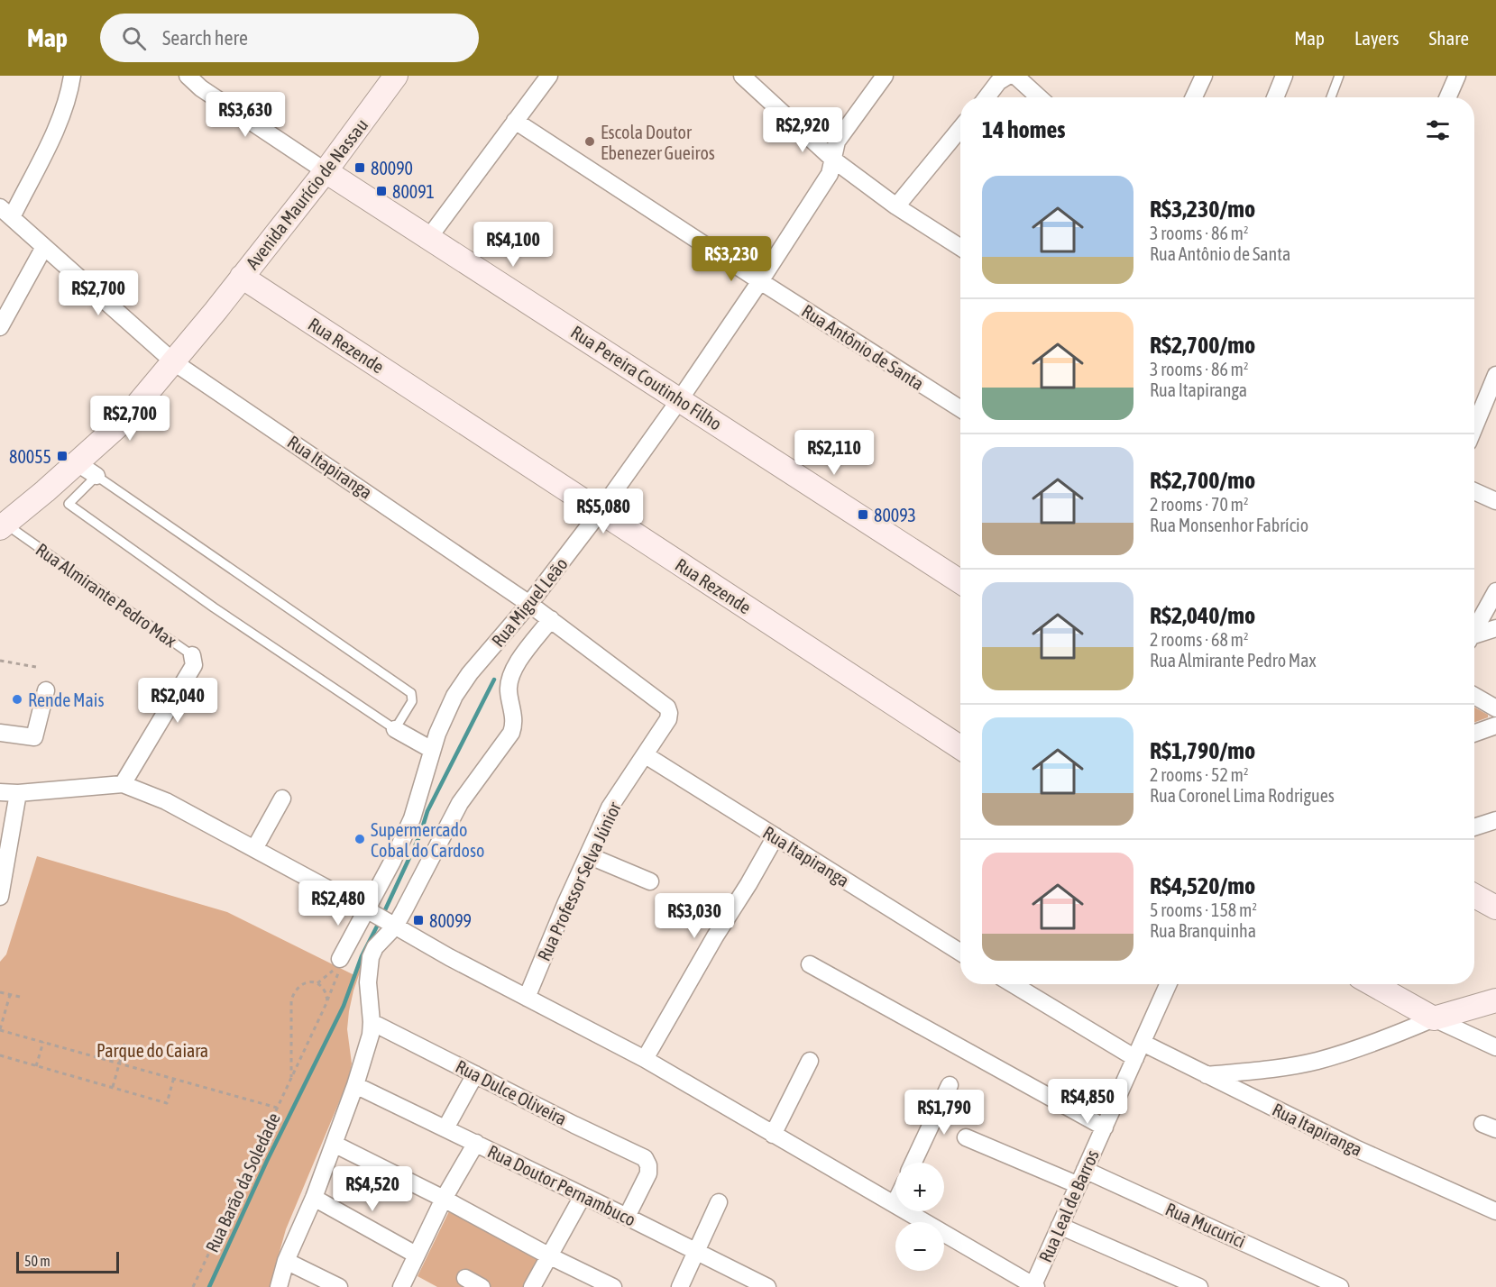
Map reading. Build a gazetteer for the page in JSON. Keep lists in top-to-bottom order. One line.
{"streets":{"street":["Avenida Maurício de Nassau","Rua Rezende","Rua Antônio de Santa","Rua Pereira Coutinho Filho","Rua Itapiranga","Rua Almirante Pedro Max","Rua Miguel Leão","Rua Professor Selva Júnior","Rua Dulce Oliveira","Rua Doutor Pernambuco","Rua Leal de Barros","Rua Mucurici"],"path":["Rua Barão da Soledade"]},"crossings":[["Avenida Maurício de Nassau","Rua Rezende"],["Avenida Maurício de Nassau","Rua Pereira Coutinho Filho"],["Avenida Maurício de Nassau","Rua Itapiranga"],["Avenida Maurício de Nassau","Rua Almirante Pedro Max"],["Rua Rezende","Rua Miguel Leão"],["Rua Antônio de Santa","Rua Miguel Leão"],["Rua Pereira Coutinho Filho","Rua Miguel Leão"],["Rua Itapiranga","Rua Miguel Leão"],["Rua Itapiranga","Rua Professor Selva Júnior"],["Rua Itapiranga","Rua Leal de Barros"],["Rua Dulce Oliveira","Rua Doutor Pernambuco"],["Rua Leal de Barros","Rua Mucurici"]],"parks":["Parque do Caiara"],"places":{"other":["Escola Doutor Ebenezer Gueiros","Rende Mais","Supermercado Cobal do Cardoso"],"transit":["80090","80091","80055","80093","80099"]},"scale_bar":"50 m","page":{"header":"Map","search":"Search here","nav":["Map","Layers","Share"],"price":["R$3,630","R$2,920","R$4,100","R$3,230","R$2,700","R$2,700","R$2,110","R$5,080","R$2,040","R$2,480","R$3,030","R$4,850","R$1,790","R$4,520"],"heading":"14 homes","list":[{"name":"R$3,230/mo","note":"3 rooms · 86 m² · Rua Antônio de Santa"},{"name":"R$2,700/mo","note":"3 rooms · 86 m² · Rua Itapiranga"},{"name":"R$2,700/mo","note":"2 rooms · 70 m² · Rua Monsenhor Fabrício"},{"name":"R$2,040/mo","note":"2 rooms · 68 m² · Rua Almirante Pedro Max"},{"name":"R$1,790/mo","note":"2 rooms · 52 m² · Rua Coronel Lima Rodrigues"},{"name":"R$4,520/mo","note":"5 rooms · 158 m² · Rua Branquinha"}],"map_buttons":["+","−"],"scale":"50 m"}}
